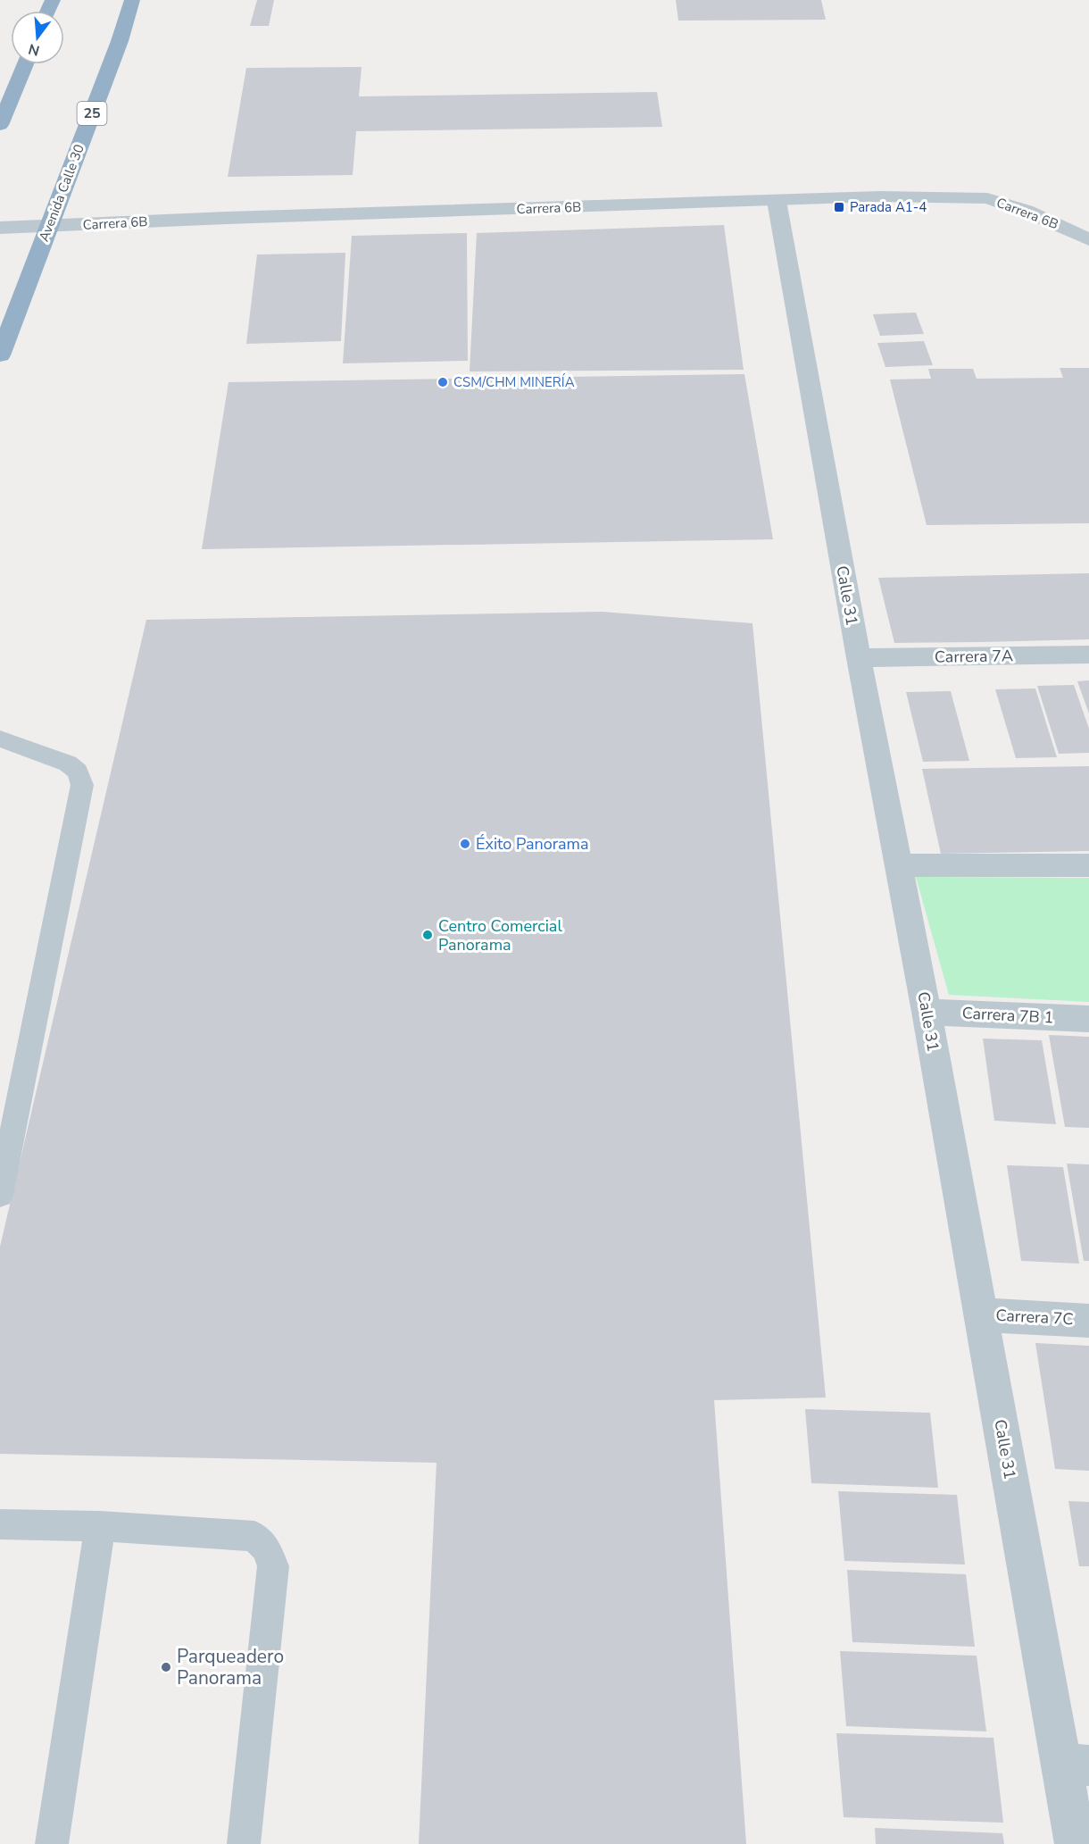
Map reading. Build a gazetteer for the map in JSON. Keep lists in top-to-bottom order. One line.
{"streets":{"highway":["25","Avenida Calle 30"],"street":["Carrera 6B","Calle 31","Carrera 7A","Carrera 7B 1","Carrera 7C"]},"crossings":[["Avenida Calle 30","Carrera 6B"],["Carrera 6B","Calle 31"],["Calle 31","Carrera 7A"],["Calle 31","Carrera 7B 1"],["Calle 31","Carrera 7C"]],"places":{"transit":["Parada A1-4"],"other":["CSM/CHM MINERÍA","Éxito Panorama","Centro Comercial Panorama","Parqueadero Panorama"]},"north":"bottom"}
